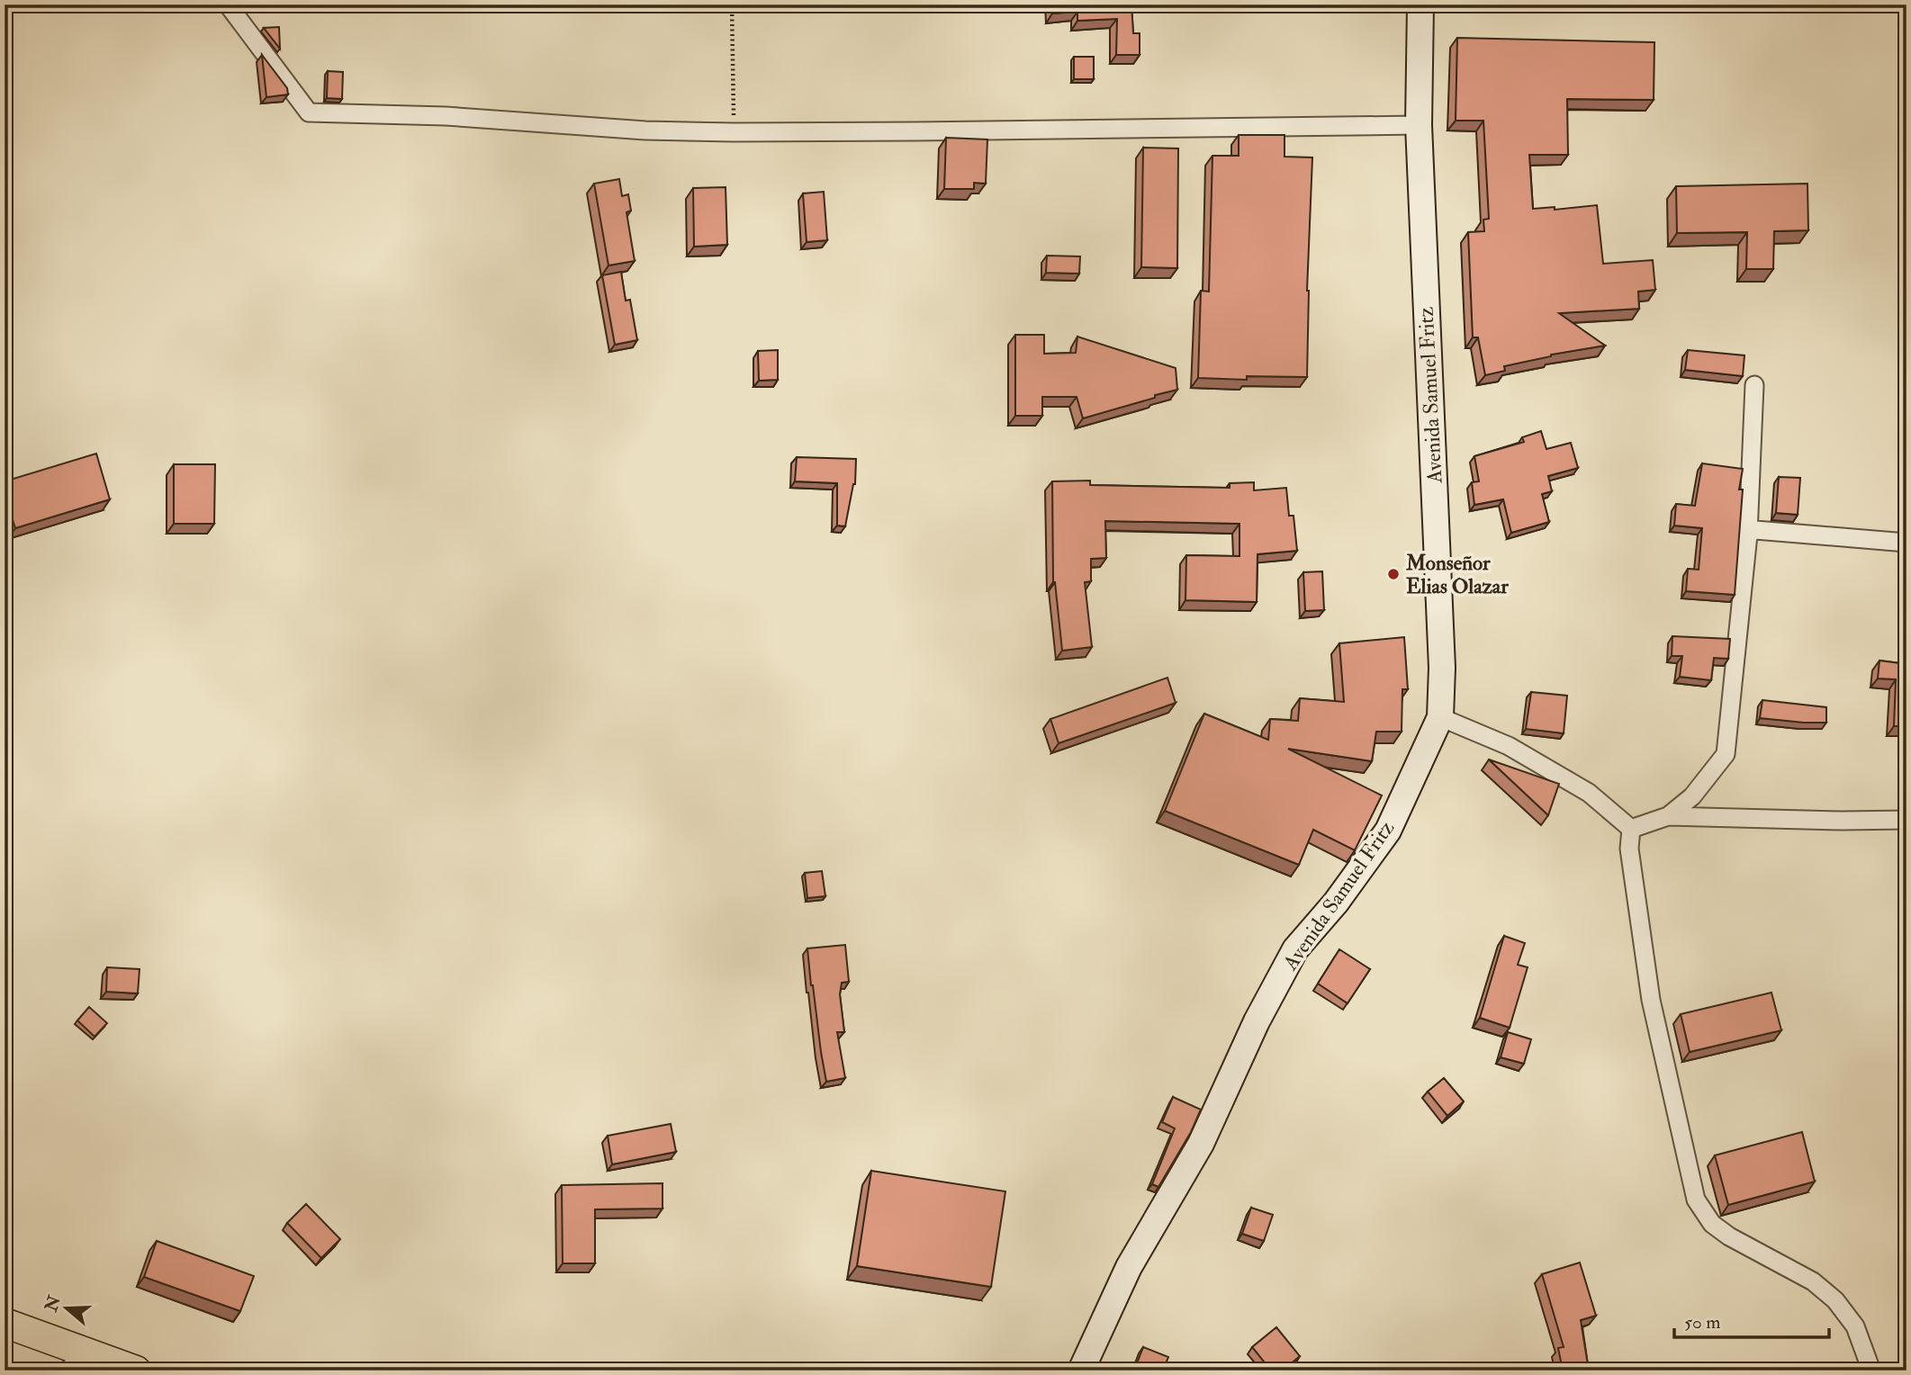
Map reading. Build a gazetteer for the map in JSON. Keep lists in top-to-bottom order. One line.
{"streets":{"street":["Avenida Samuel Fritz"]},"places":["Monseñor Elias Olazar"],"scale_bar":"50 m","north":"left"}
